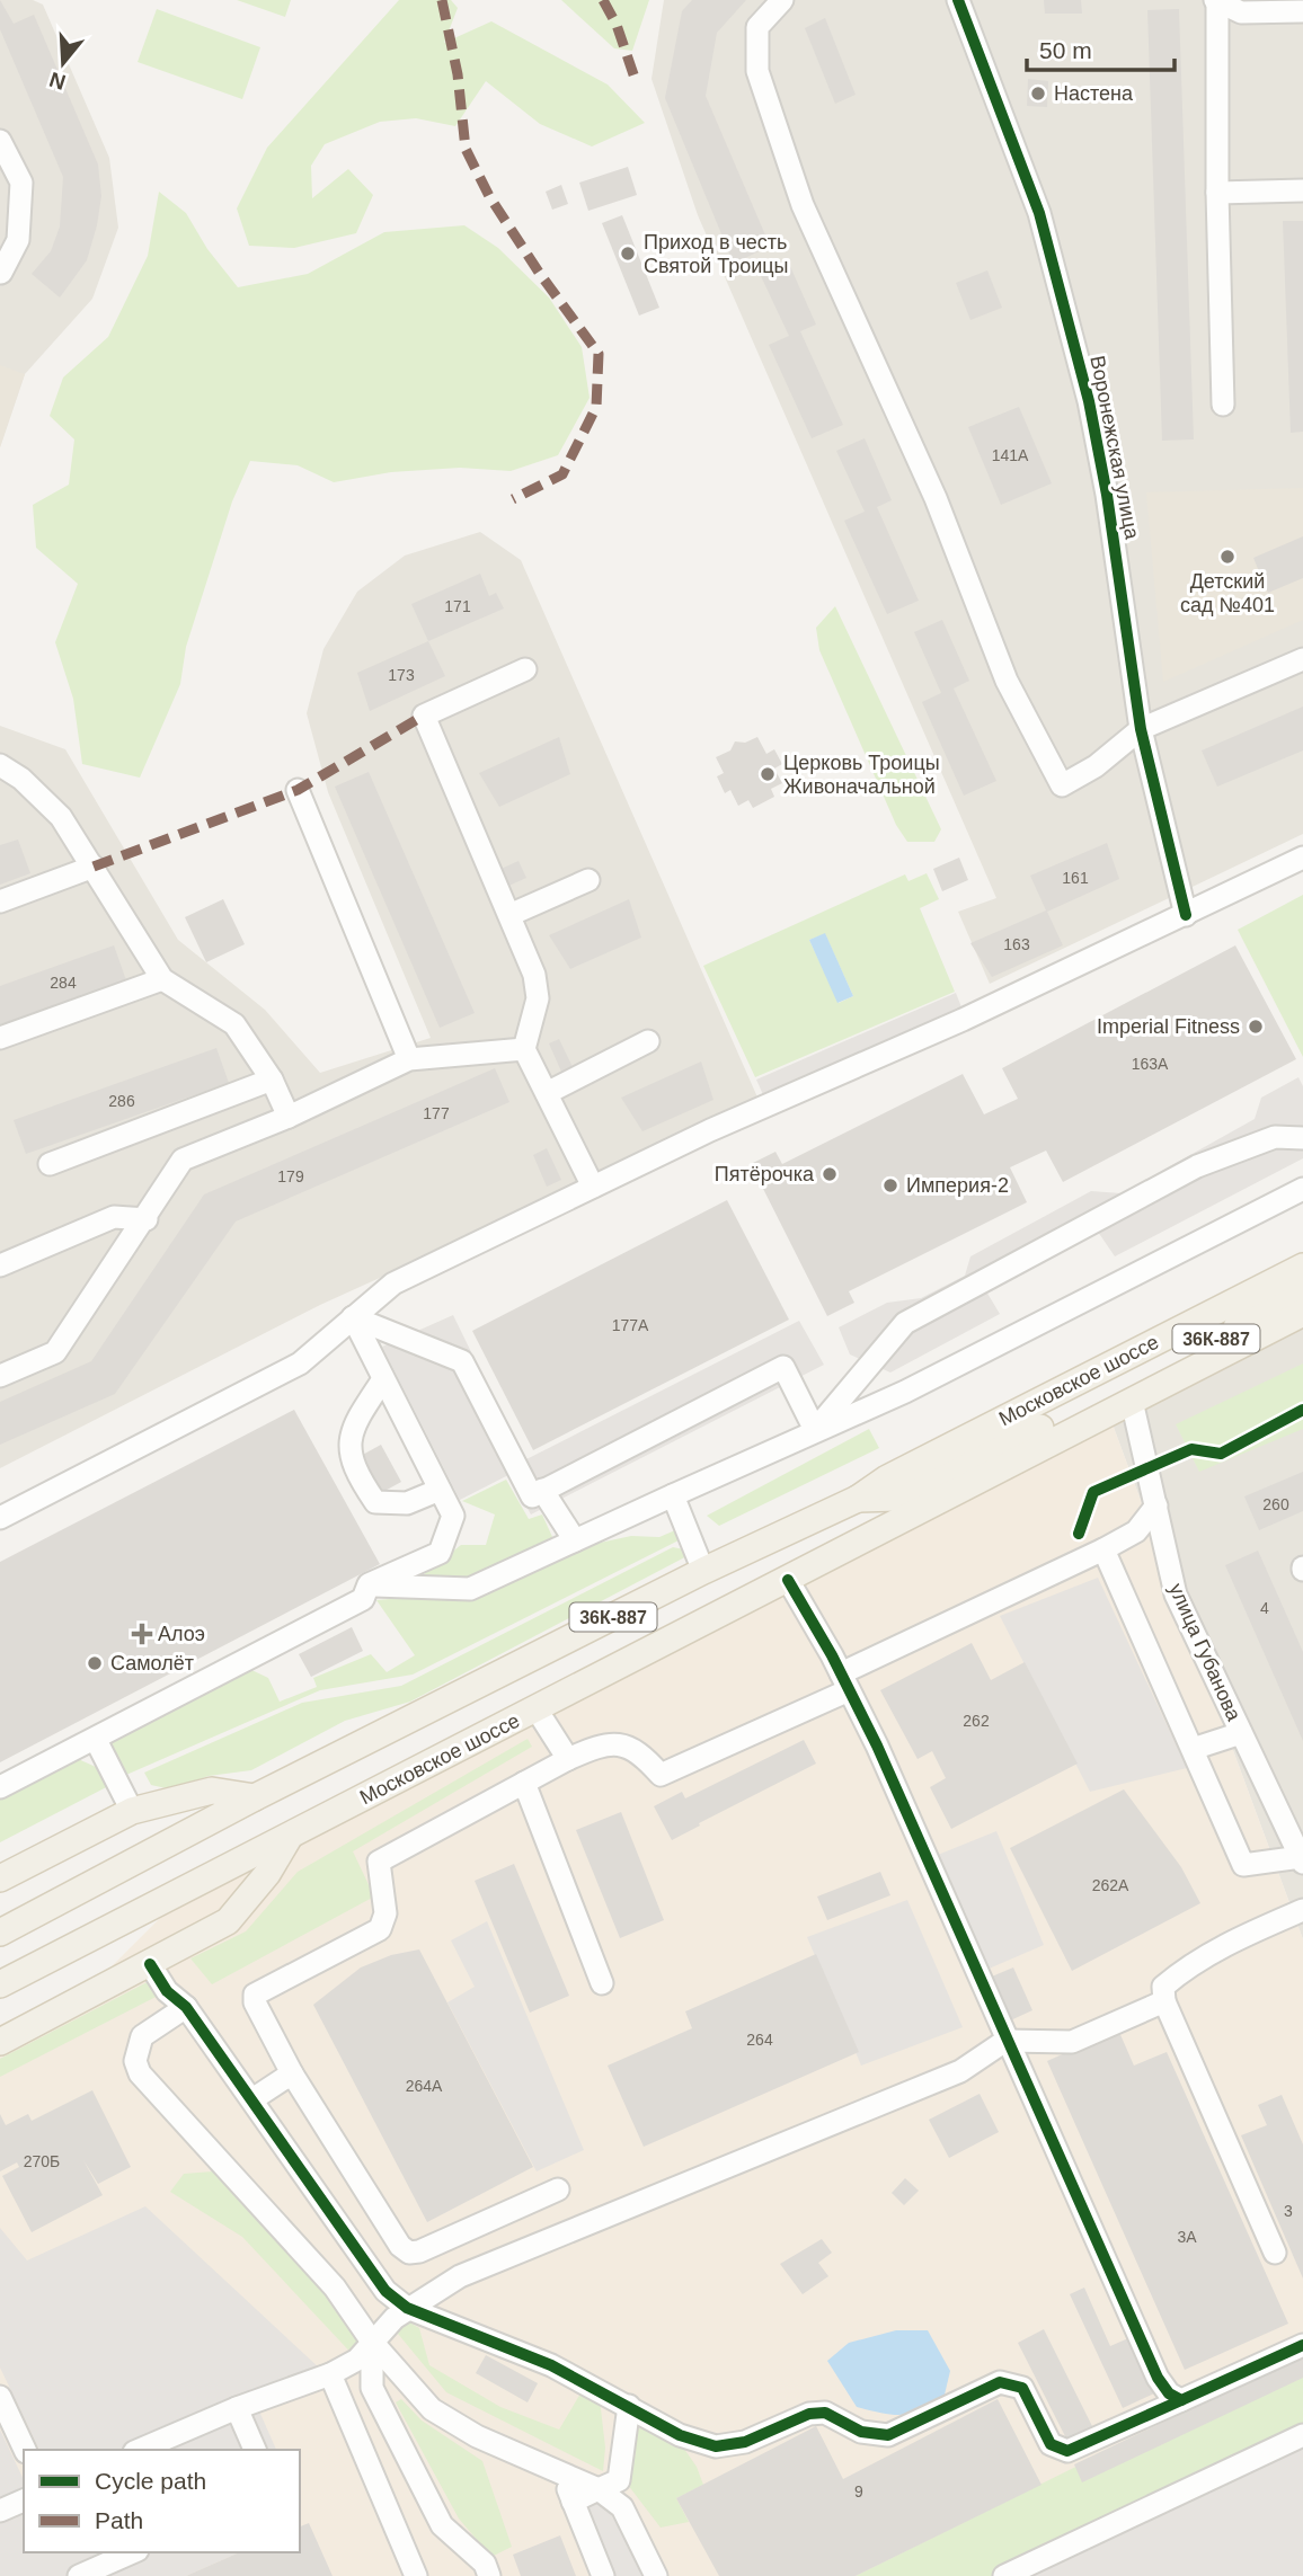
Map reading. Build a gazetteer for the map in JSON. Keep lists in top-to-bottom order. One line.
{"streets":{"main road":["36К-887","Московское шоссе"],"street":["Воронежская улица","улица Губанова"]},"crossings":[["Московское шоссе","улица Губанова"]],"places":{"other":["Настена","Приход в честь Святой Троицы","Детский сад №401","Церковь Троицы Живоначальной","Imperial Fitness","Пятёрочка","Империя-2","Самолёт"],"health":["Алоэ"]},"house_numbers":["141А","171","173","161","163","284","163А","286","177","179","177А","260","4","262","262А","264","264А","270Б","3","3А","9"],"legend":["Cycle path","Path"],"scale_bar":"50 m","north":"bottom"}
